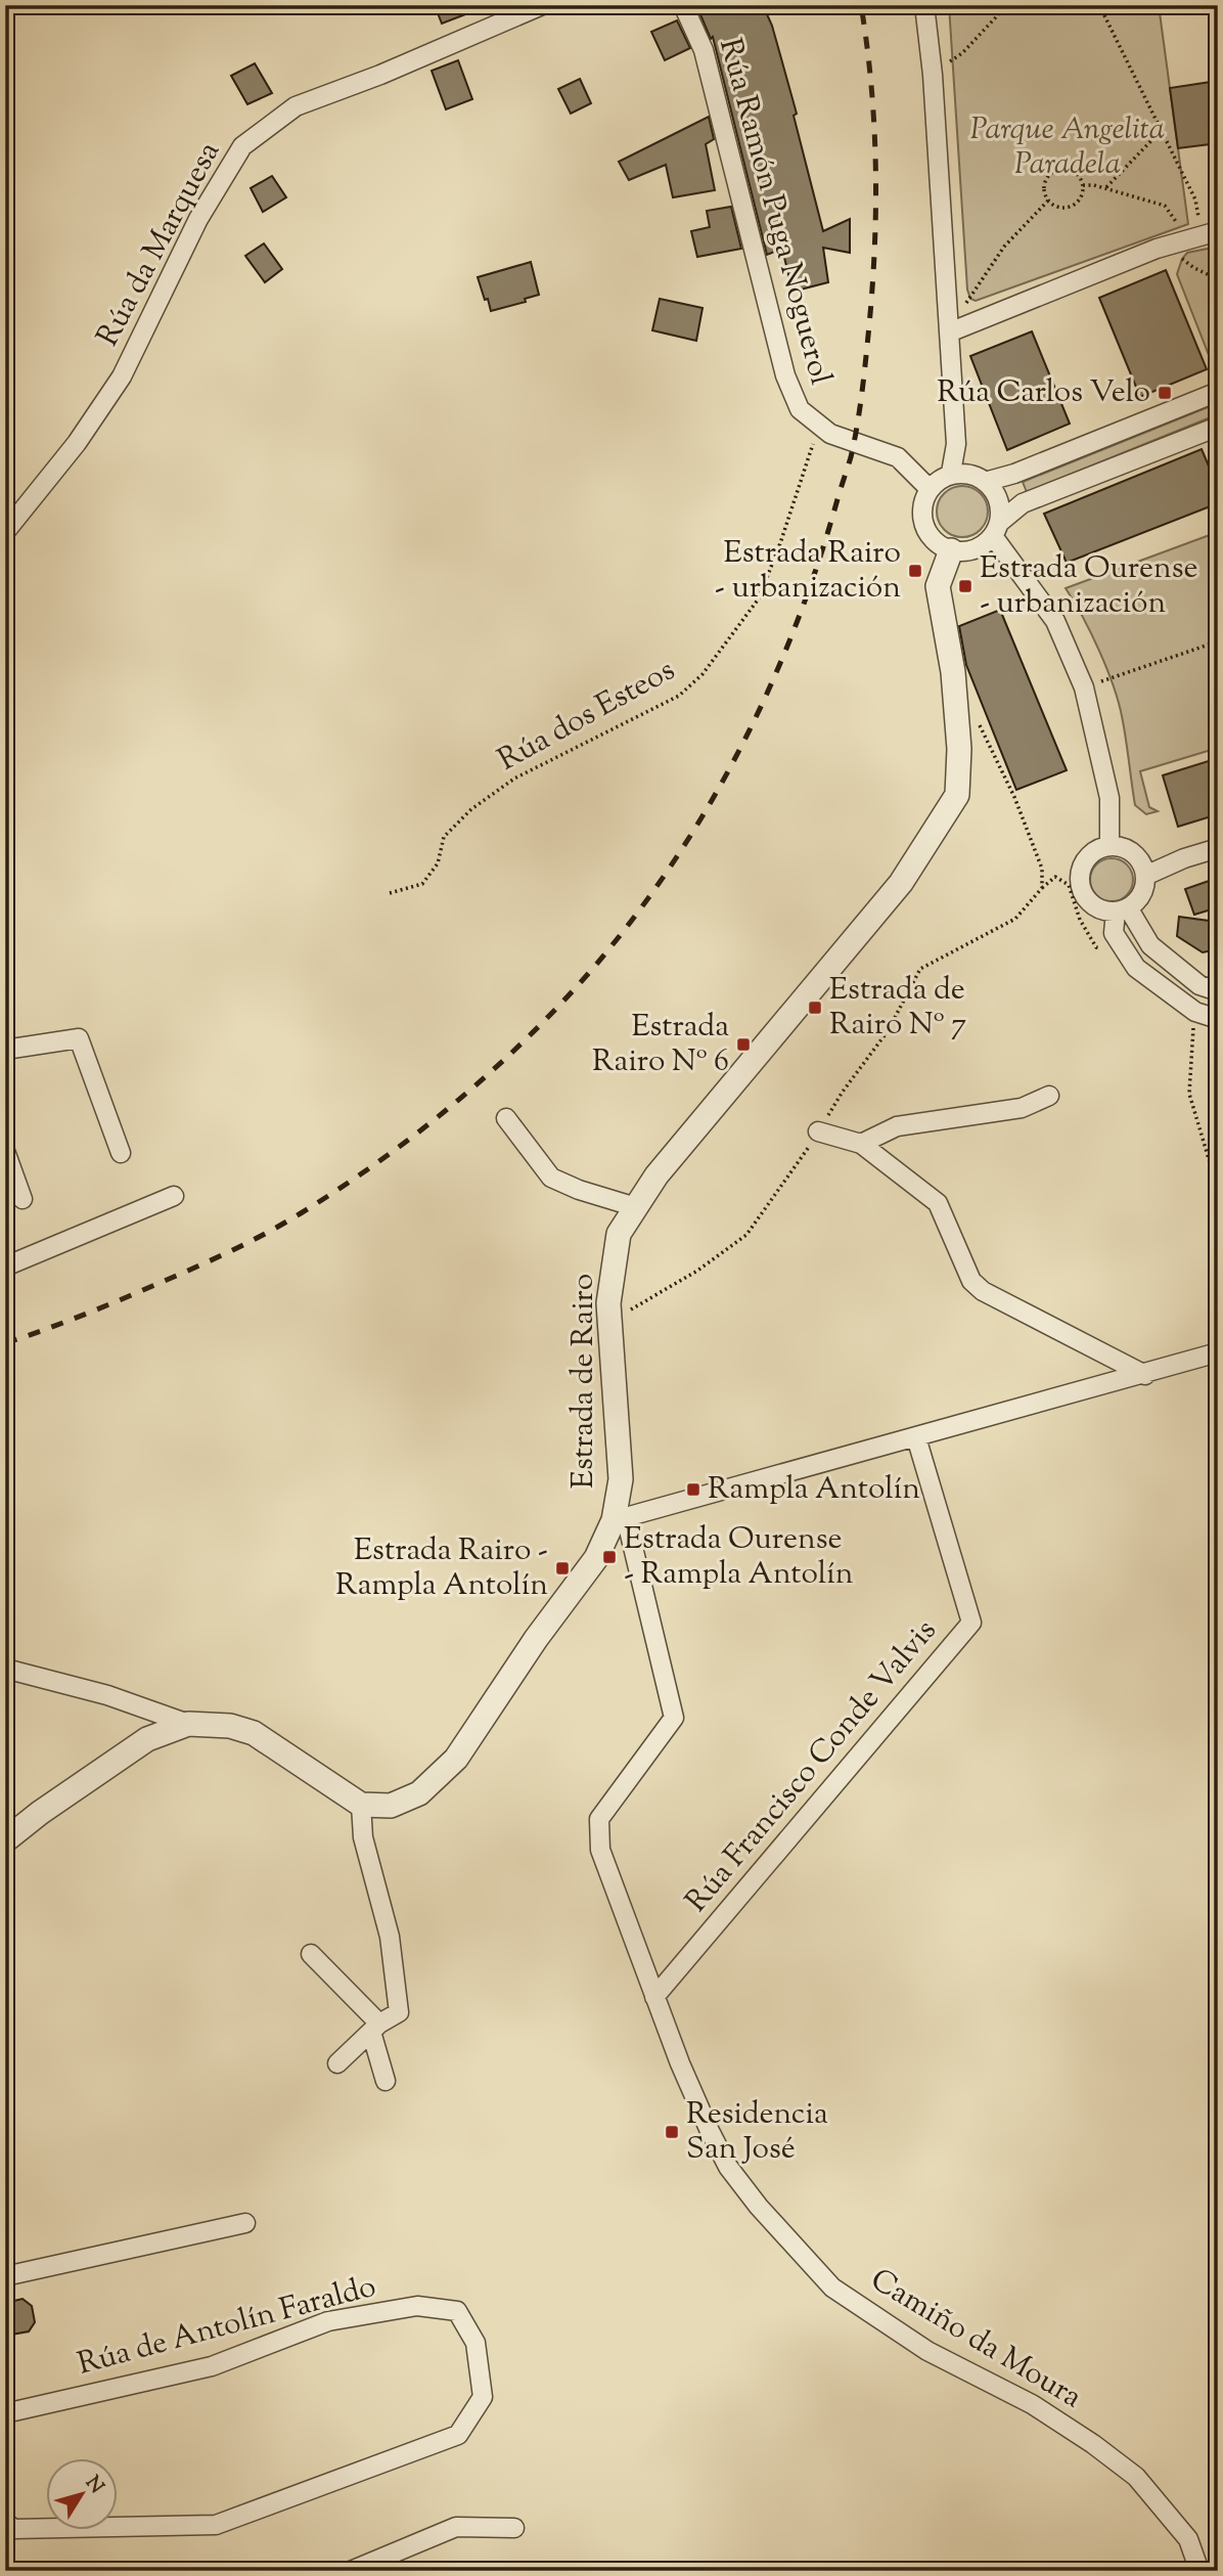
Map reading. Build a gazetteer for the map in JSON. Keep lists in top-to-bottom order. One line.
{"streets":{"street":["Rúa Ramón Puga Noguerol","Rúa da Marquesa","Estrada de Rairo","Rúa Francisco Conde Valvis","Rúa de Antolín Faraldo","Camiño da Moura"],"path":["Rúa dos Esteos"]},"crossings":[["Rúa Ramón Puga Noguerol","Rúa dos Esteos"],["Rúa Ramón Puga Noguerol","Estrada de Rairo"],["Estrada de Rairo","Camiño da Moura"],["Rúa Francisco Conde Valvis","Camiño da Moura"]],"parks":["Parque Angelita Paradela"],"places":{"transit":["Rúa Carlos Velo","Estrada Rairo - urbanización","Estrada Ourense - urbanización","Estrada de Rairo Nº 7","Estrada Rairo Nº 6","Rampla Antolín","Estrada Ourense - Rampla Antolín","Estrada Rairo - Rampla Antolín","Residencia San José"]},"north":"top right"}
